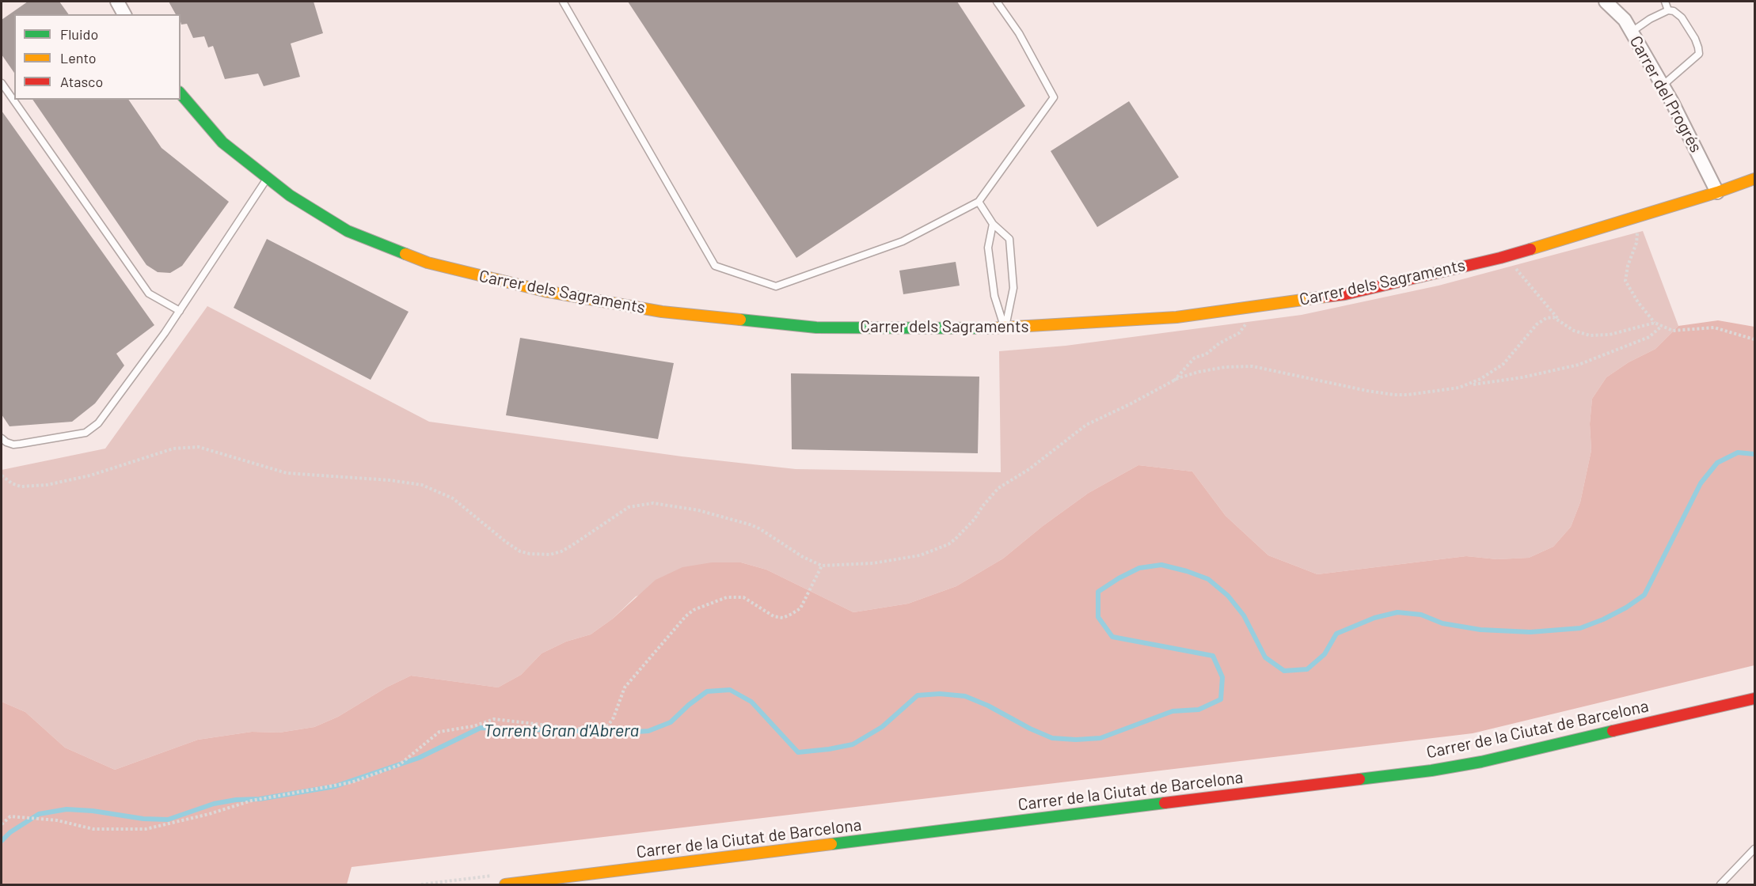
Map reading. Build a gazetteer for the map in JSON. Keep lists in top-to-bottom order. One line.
{"streets":{"street":["Carrer del Progrés","Carrer dels Sagraments","Carrer de la Ciutat de Barcelona"]},"crossings":[["Carrer del Progrés","Carrer dels Sagraments"]],"water":["Torrent Gran d'Abrera"],"legend":["Fluido","Lento","Atasco"]}
